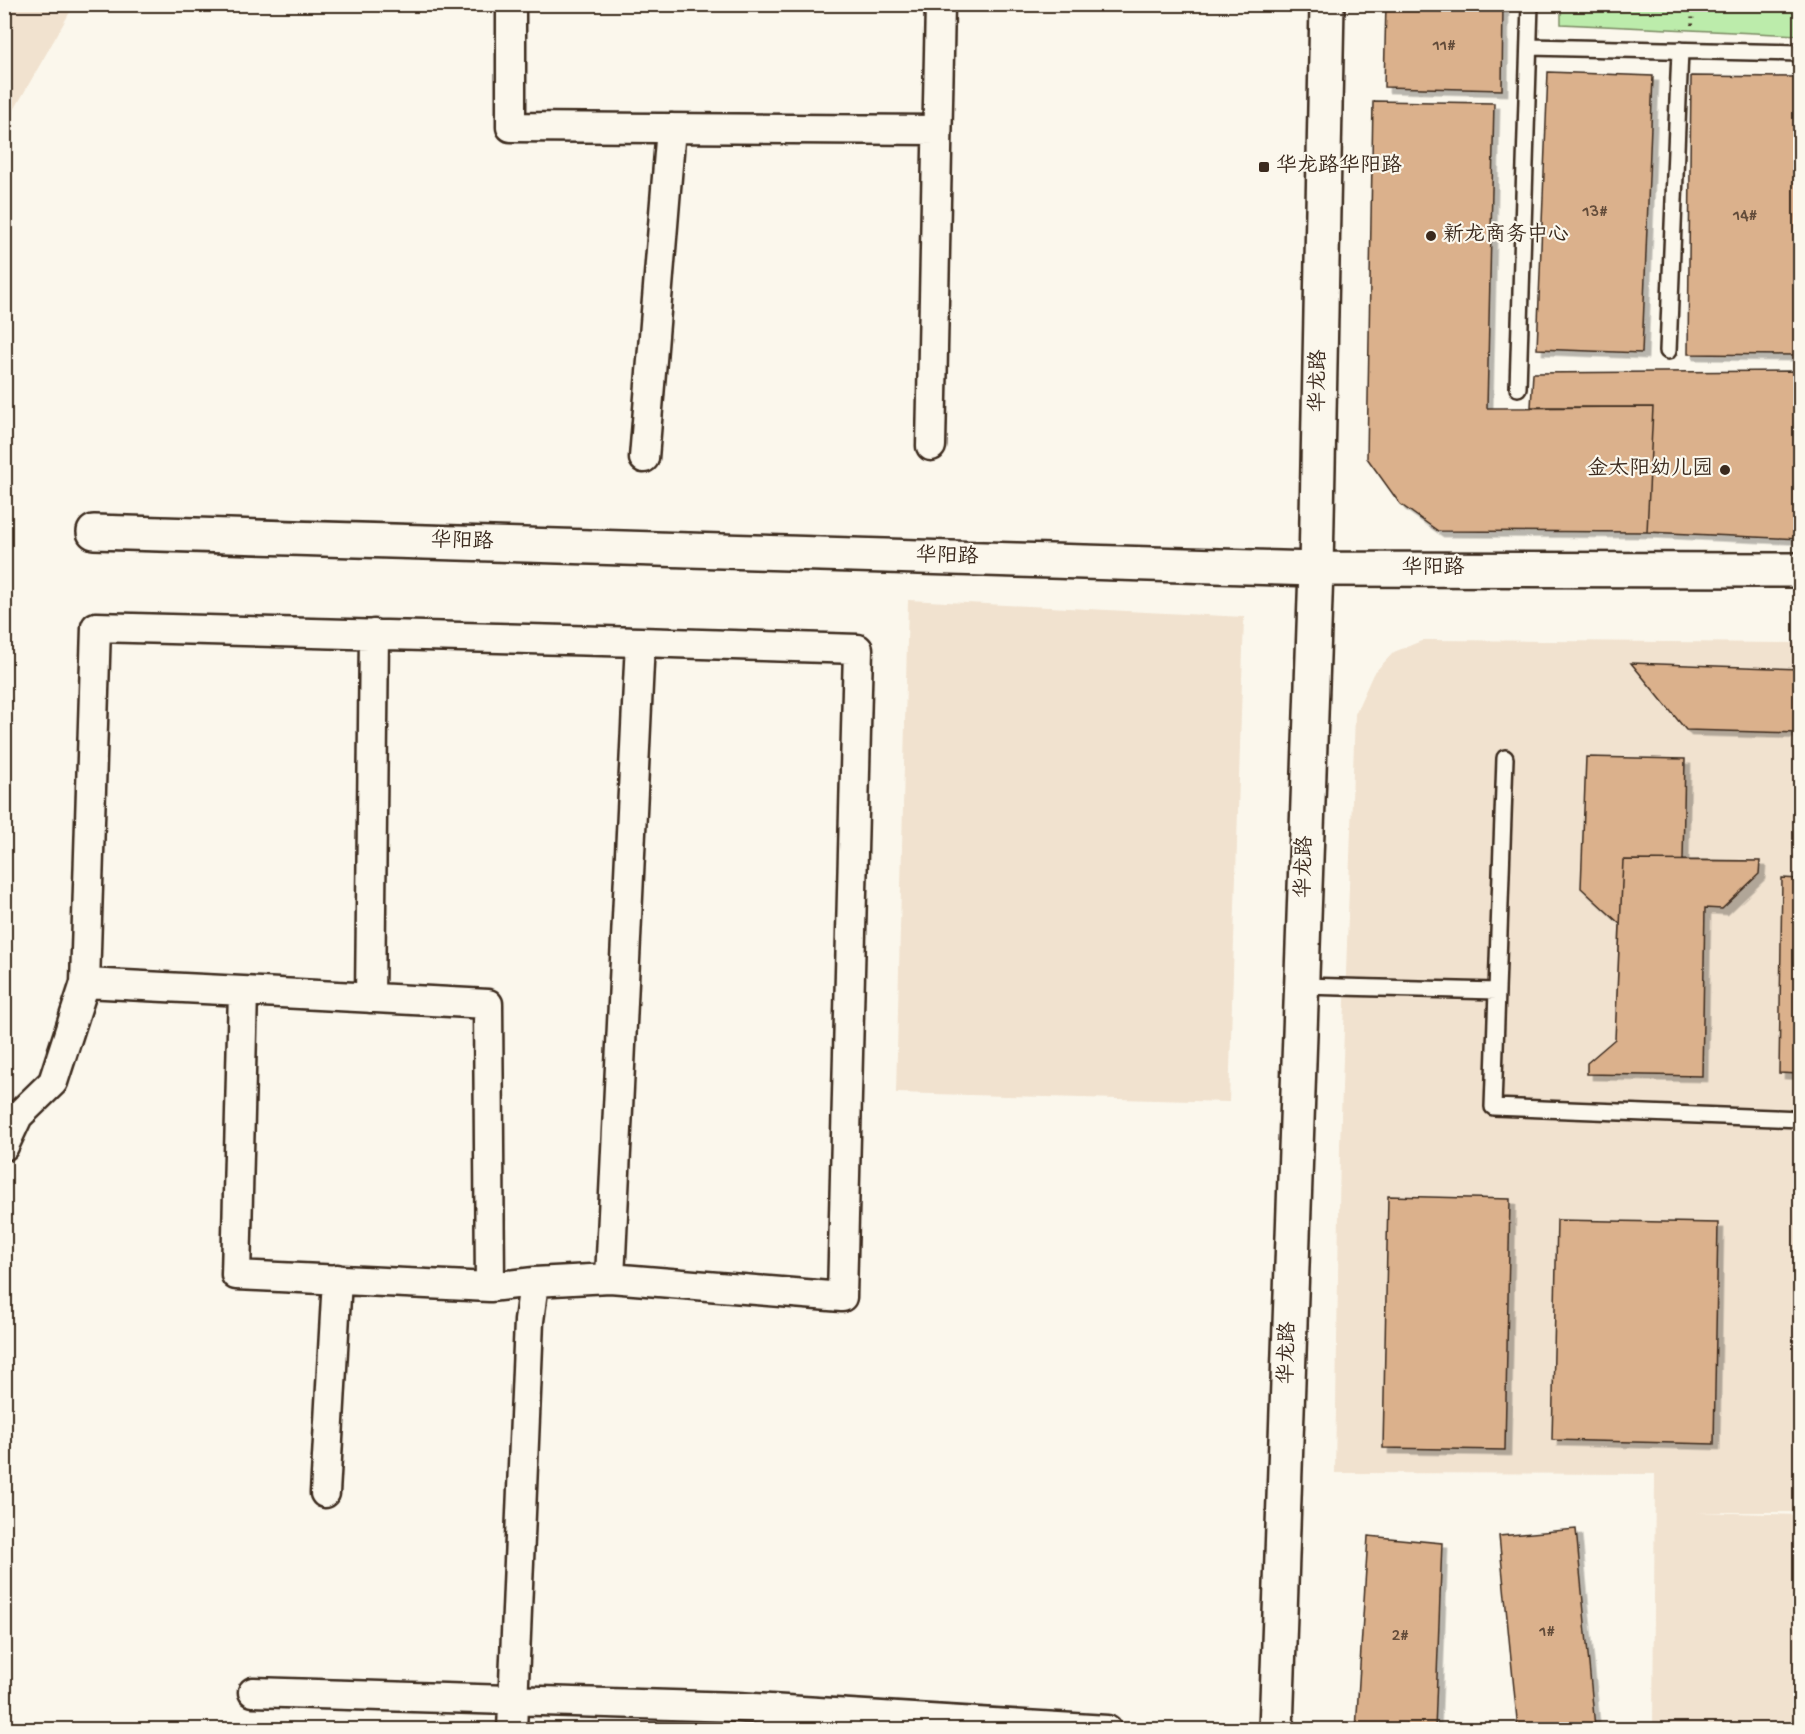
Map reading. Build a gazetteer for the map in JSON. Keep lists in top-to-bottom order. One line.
{"streets":{"main road":["华龙路","华阳路"]},"crossings":[["华龙路","华阳路"]],"places":{"transit":["华龙路华阳路"],"other":["新龙商务中心","金太阳幼儿园"]},"house_numbers":["11#","13#","14#","1#","2#"]}
